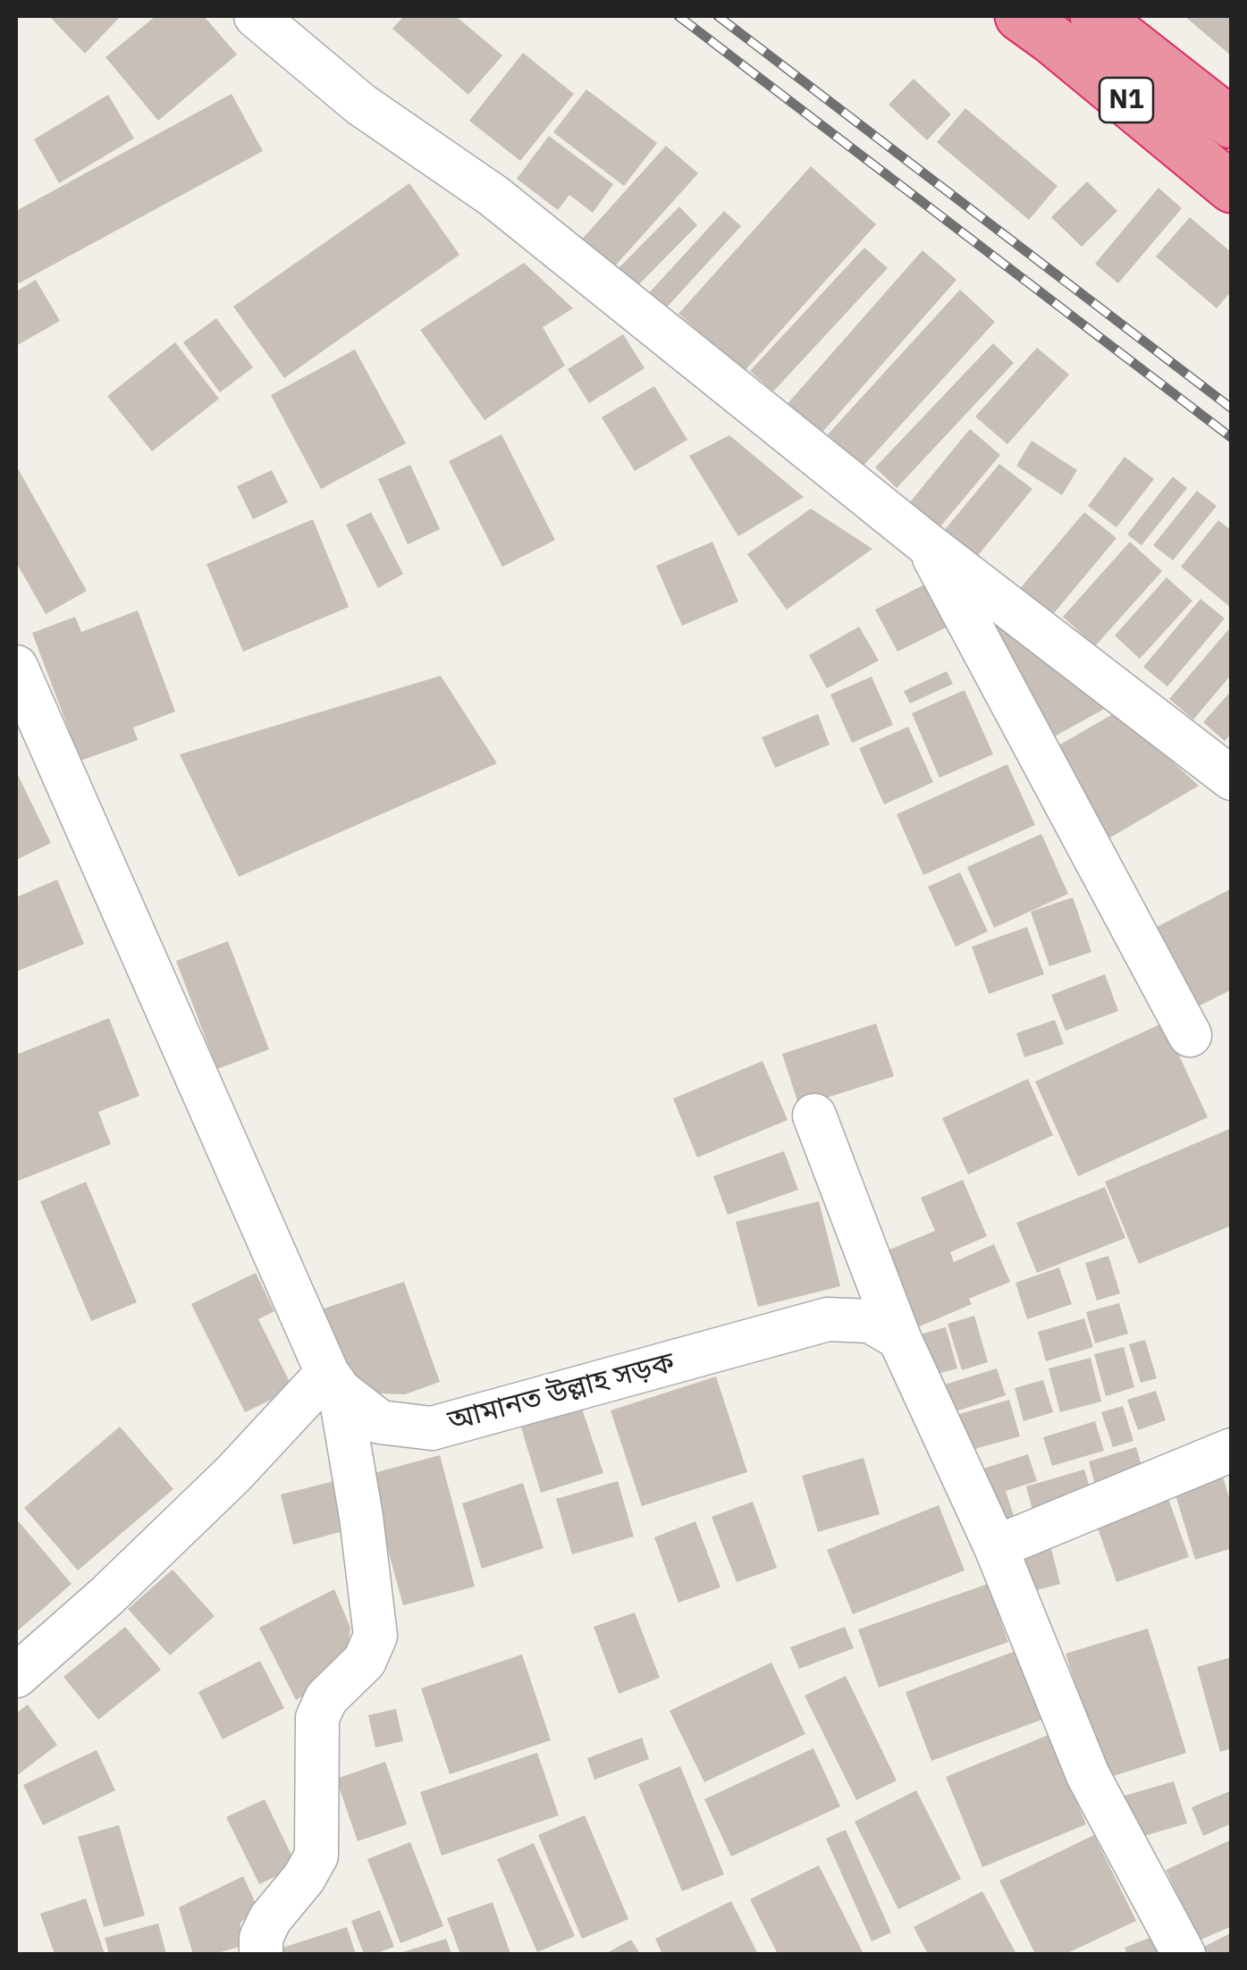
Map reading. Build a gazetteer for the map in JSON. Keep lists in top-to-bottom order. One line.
{"streets":{"highway":["N1"],"street":["আমানত উল্লাহ সড়ক"]}}
